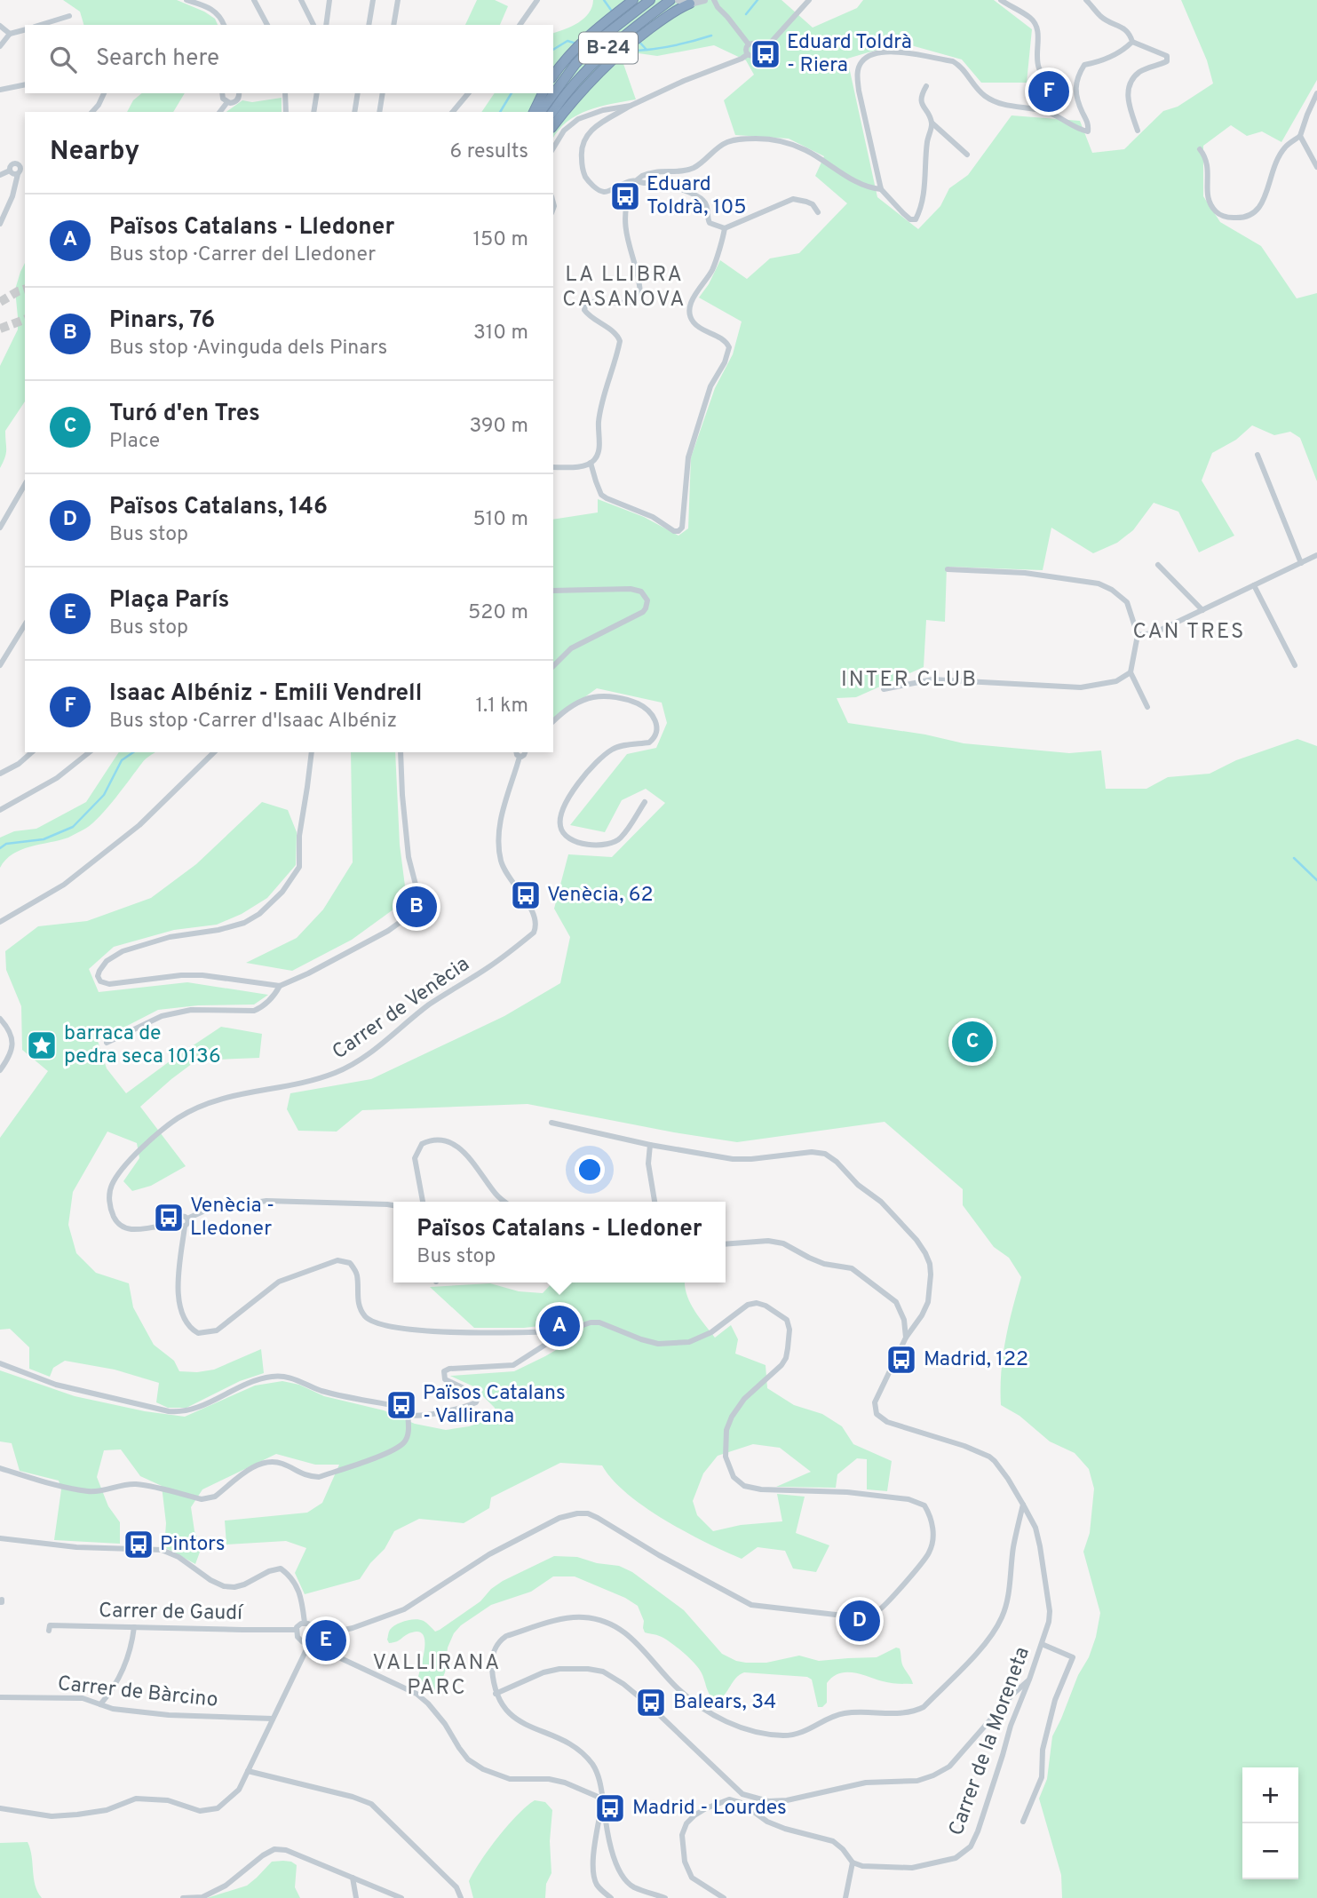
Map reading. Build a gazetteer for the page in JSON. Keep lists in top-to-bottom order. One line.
{"streets":{"highway":["B-24"],"street":["Carrer de Venècia","Carrer de Gaudí","Carrer de Bàrcino","Carrer de la Moreneta"]},"districts":["LA LLIBRA CASANOVA","CAN TRES","INTER CLUB","VALLIRANA PARC"],"places":{"bus stop":["Eduard Toldrà - Riera","Eduard Toldrà, 105","Venècia, 62","Venècia - Lledoner","Madrid, 122","Països Catalans - Vallirana","Pintors","Balears, 34","Madrid - Lourdes"],"place":["barraca de pedra seca 10136"]},"page":{"search":"Search here","pins":["F","B","C","A","D","E"],"heading":["Nearby","6 results"],"list":[{"mark":"A","name":"Països Catalans - Lledoner","note":"Bus stop · Carrer del Lledoner","value":"150 m"},{"mark":"B","name":"Pinars, 76","note":"Bus stop · Avinguda dels Pinars","value":"310 m"},{"mark":"C","name":"Turó d'en Tres","note":"Place","value":"390 m"},{"mark":"D","name":"Països Catalans, 146","note":"Bus stop","value":"510 m"},{"mark":"E","name":"Plaça París","note":"Bus stop","value":"520 m"},{"mark":"F","name":"Isaac Albéniz - Emili Vendrell","note":"Bus stop · Carrer d'Isaac Albéniz","value":"1.1 km"}],"popup":["Països Catalans - Lledoner","Bus stop"],"map_buttons":["+","−"]}}
